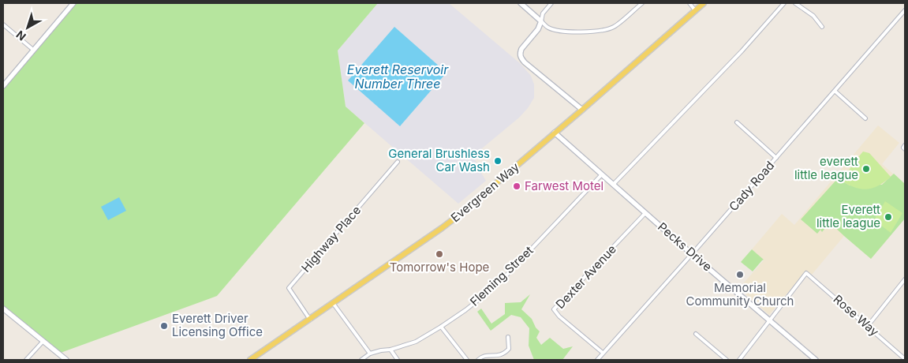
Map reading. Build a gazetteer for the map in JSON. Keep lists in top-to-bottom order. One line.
{"streets":{"main road":["Evergreen Way"],"street":["Cady Road","Highway Place","Pecks Drive","Fleming Street","Dexter Avenue","Rose Way"]},"crossings":[["Cady Road","Pecks Drive"],["Cady Road","Dexter Avenue"],["Evergreen Way","Highway Place"],["Evergreen Way","Pecks Drive"],["Pecks Drive","Fleming Street"],["Pecks Drive","Dexter Avenue"],["Pecks Drive","Rose Way"]],"water":["Everett Reservoir Number Three"],"places":["General Brushless Car Wash","everett little league","Farwest Motel","Everett little league","Tomorrow's Hope","Memorial Community Church","Everett Driver Licensing Office"],"north":"bottom left"}
